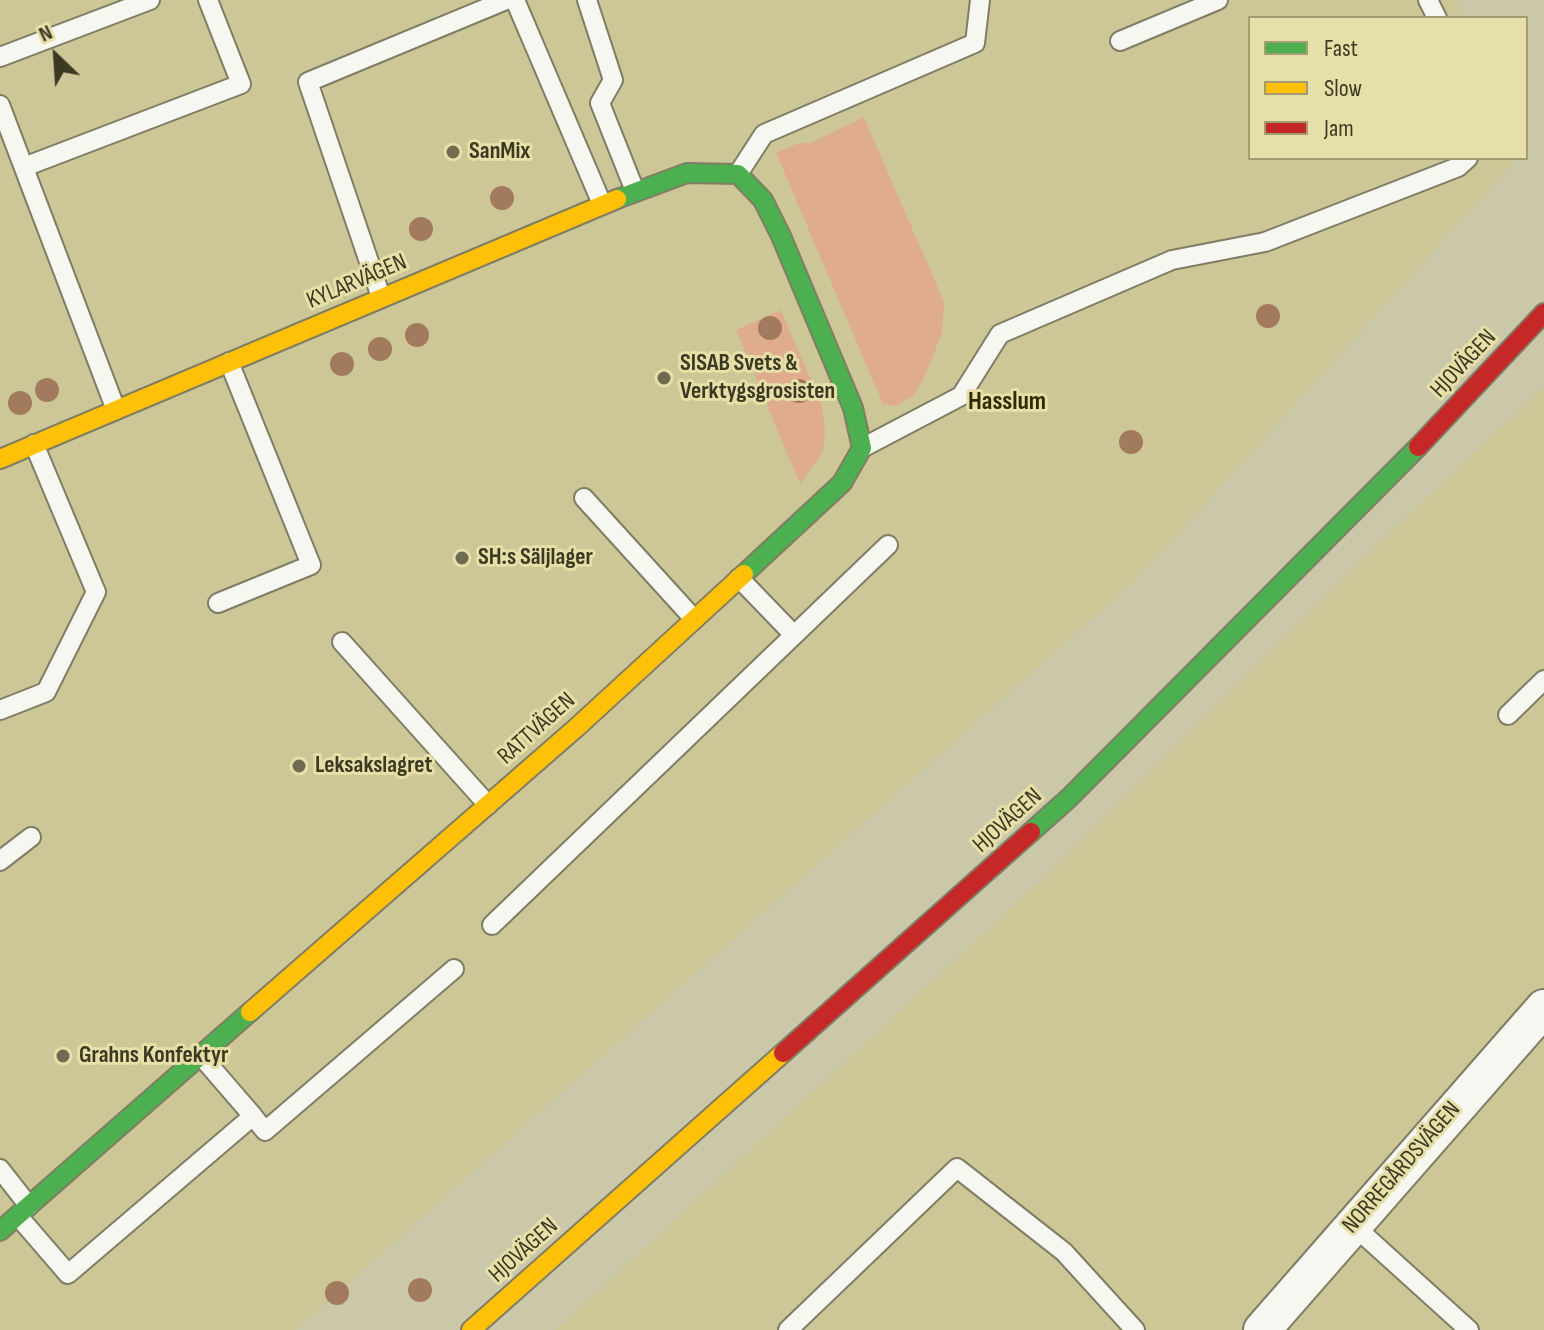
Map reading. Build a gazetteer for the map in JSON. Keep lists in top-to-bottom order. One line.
{"streets":{"street":["KYLARVÄGEN","HJOVÄGEN","RATTVÄGEN","NORREGÅRDSVÄGEN"]},"districts":["Hasslum"],"places":["SanMix","SISAB Svets & Verktygsgrosisten","SH:s Säljlager","Leksakslagret","Grahns Konfektyr"],"legend":["Fast","Slow","Jam"],"north":"top left"}
